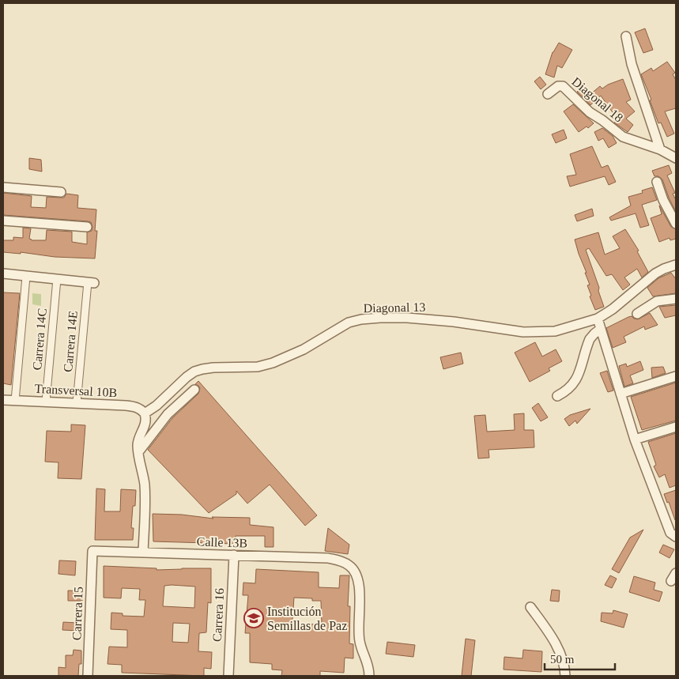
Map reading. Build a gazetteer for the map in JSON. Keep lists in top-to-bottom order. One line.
{"streets":{"street":["Diagonal 18","Diagonal 13","Carrera 14C","Carrera 14E","Transversal 10B","Calle 13B","Carrera 15","Carrera 16"]},"crossings":[["Diagonal 13","Transversal 10B"],["Carrera 14C","Transversal 10B"],["Carrera 14E","Transversal 10B"],["Calle 13B","Carrera 15"],["Calle 13B","Carrera 16"]],"places":{"school or university":["Institución Semillas de Paz"]},"scale_bar":"50 m"}
